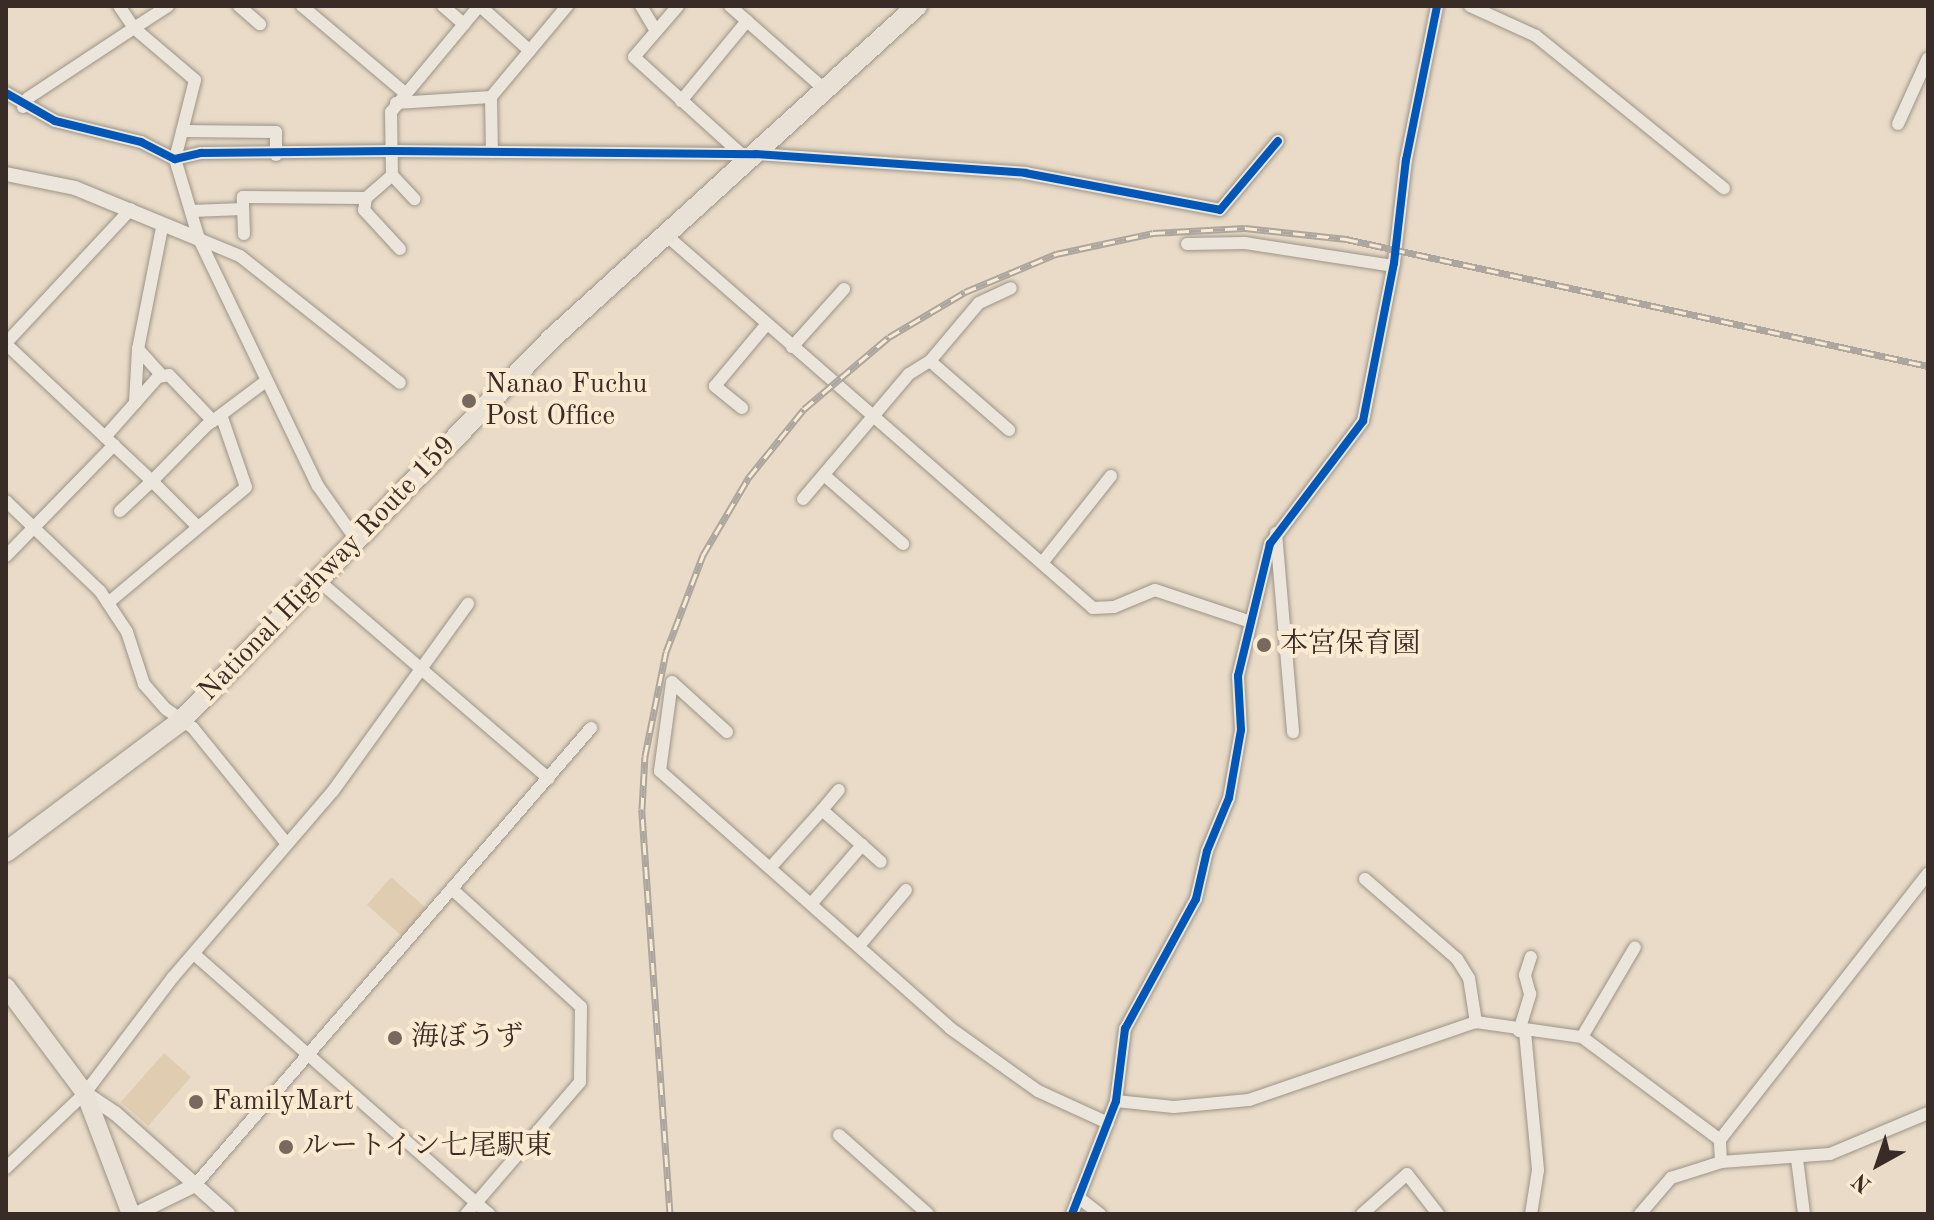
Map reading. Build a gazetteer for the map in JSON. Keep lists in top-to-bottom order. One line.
{"streets":{"highway":["National Highway Route 159"]},"places":["Nanao Fuchu Post Office","本宮保育園","海ぼうず","FamilyMart","ルートイン七尾駅東"],"north":"bottom left"}
